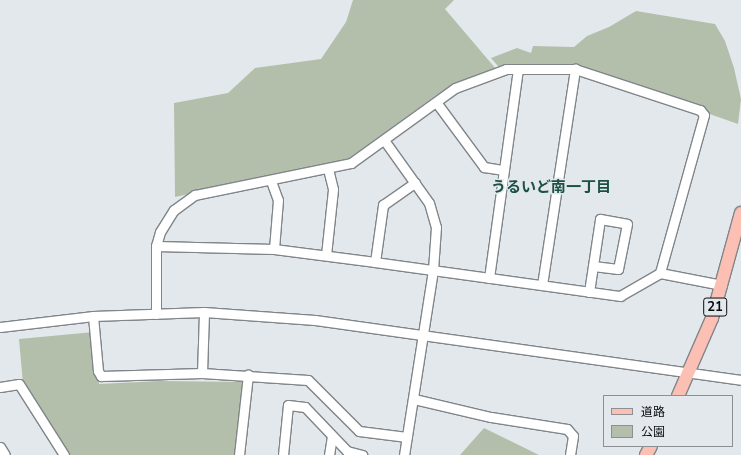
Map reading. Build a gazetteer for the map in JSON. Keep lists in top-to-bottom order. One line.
{"streets":{"main road":["21"]},"districts":["うるいど南一丁目"],"legend":["道路","公園"]}
